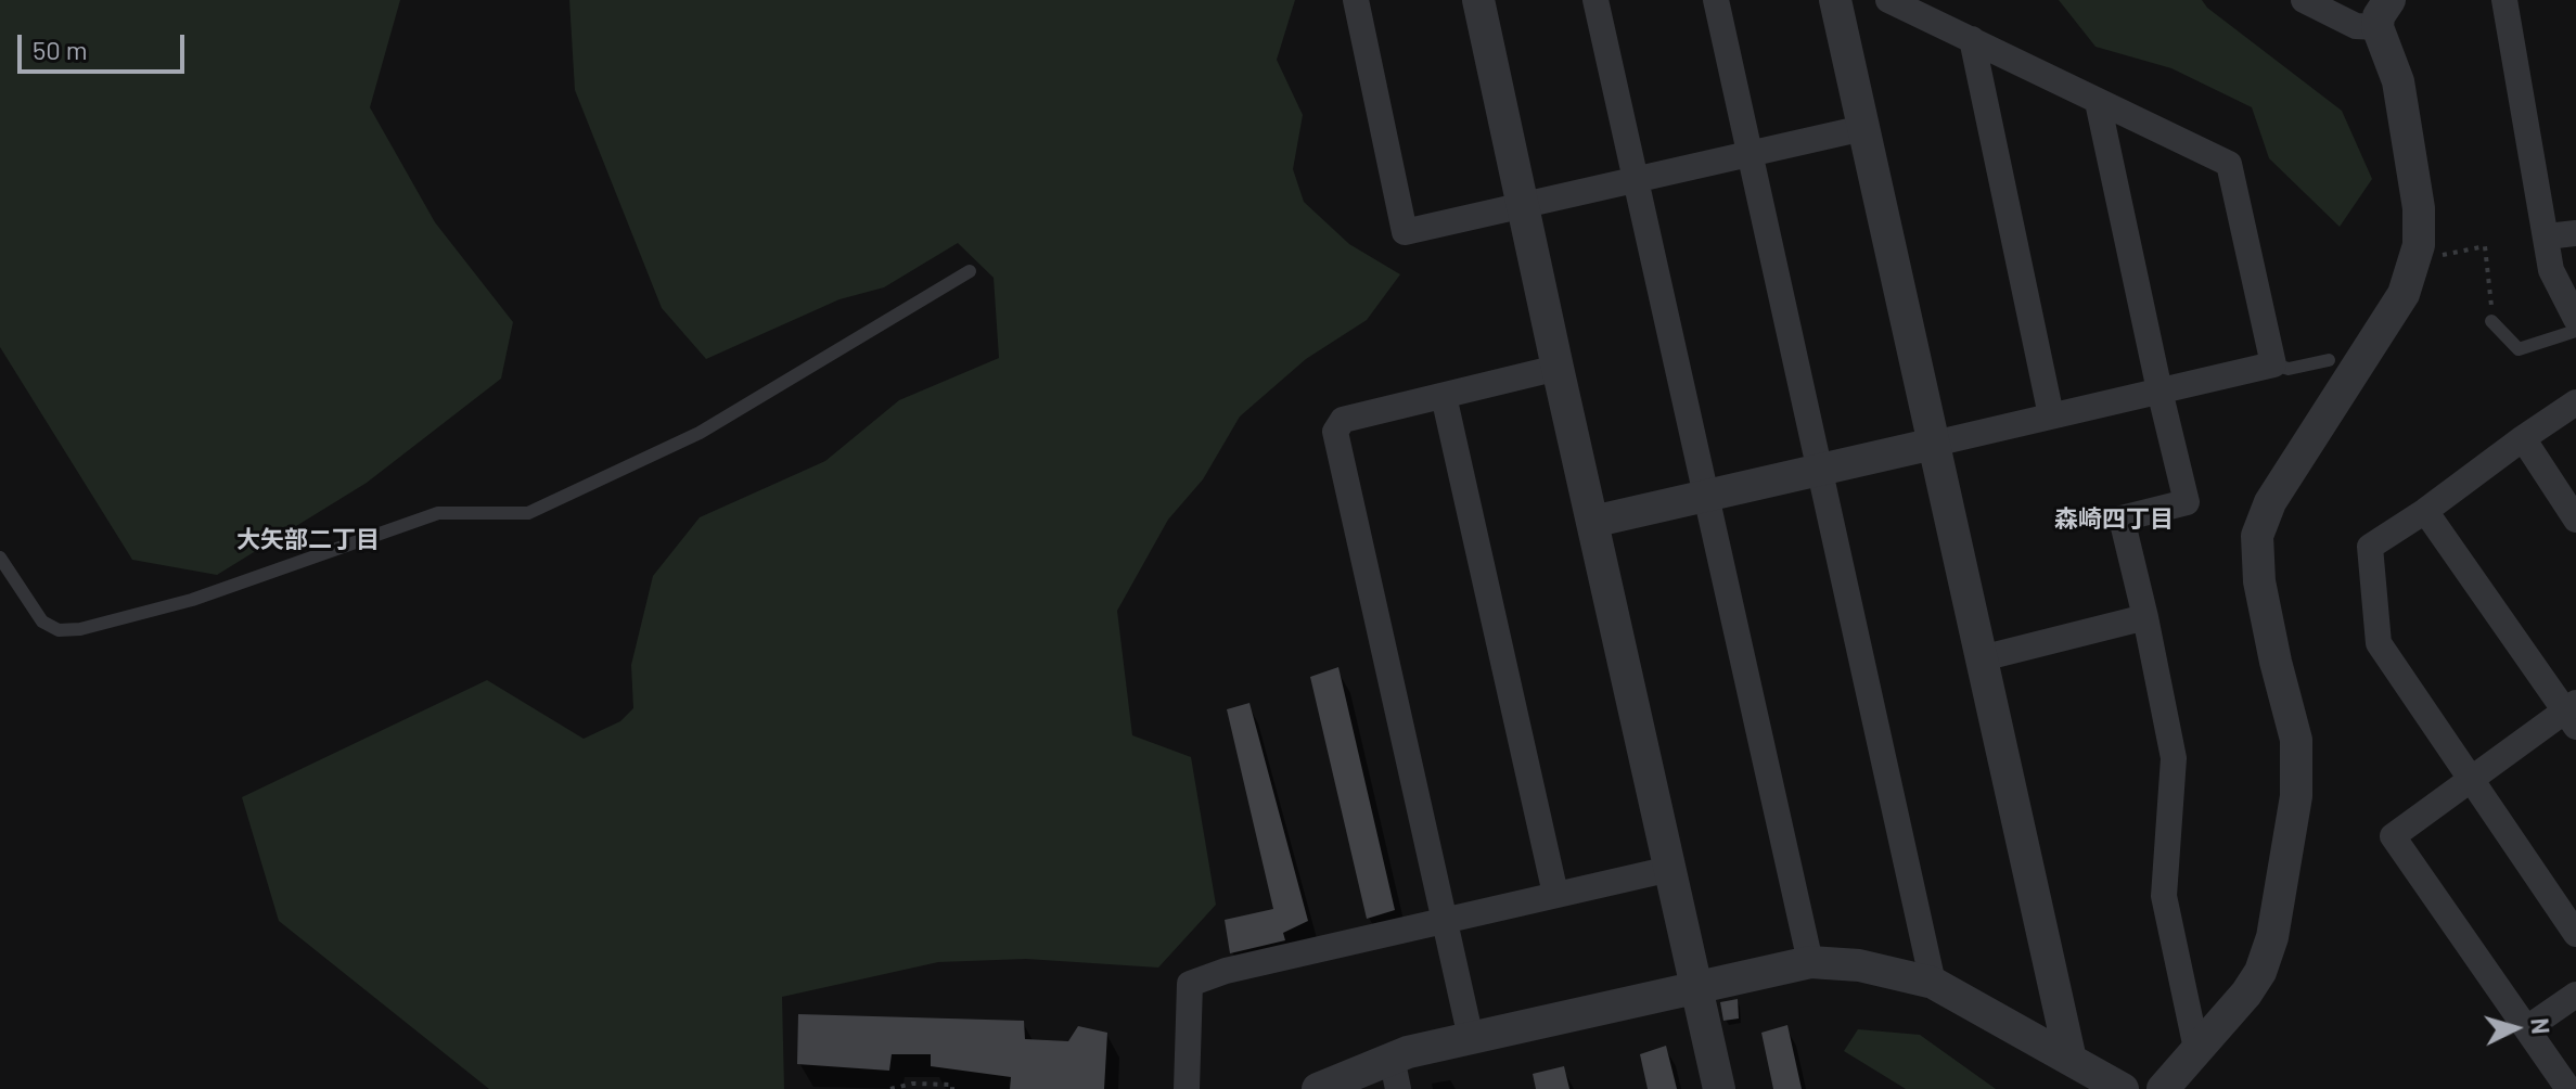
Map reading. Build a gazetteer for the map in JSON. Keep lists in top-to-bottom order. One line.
{"districts":["森崎四丁目","大矢部二丁目"],"scale_bar":"50 m","north":"right"}
